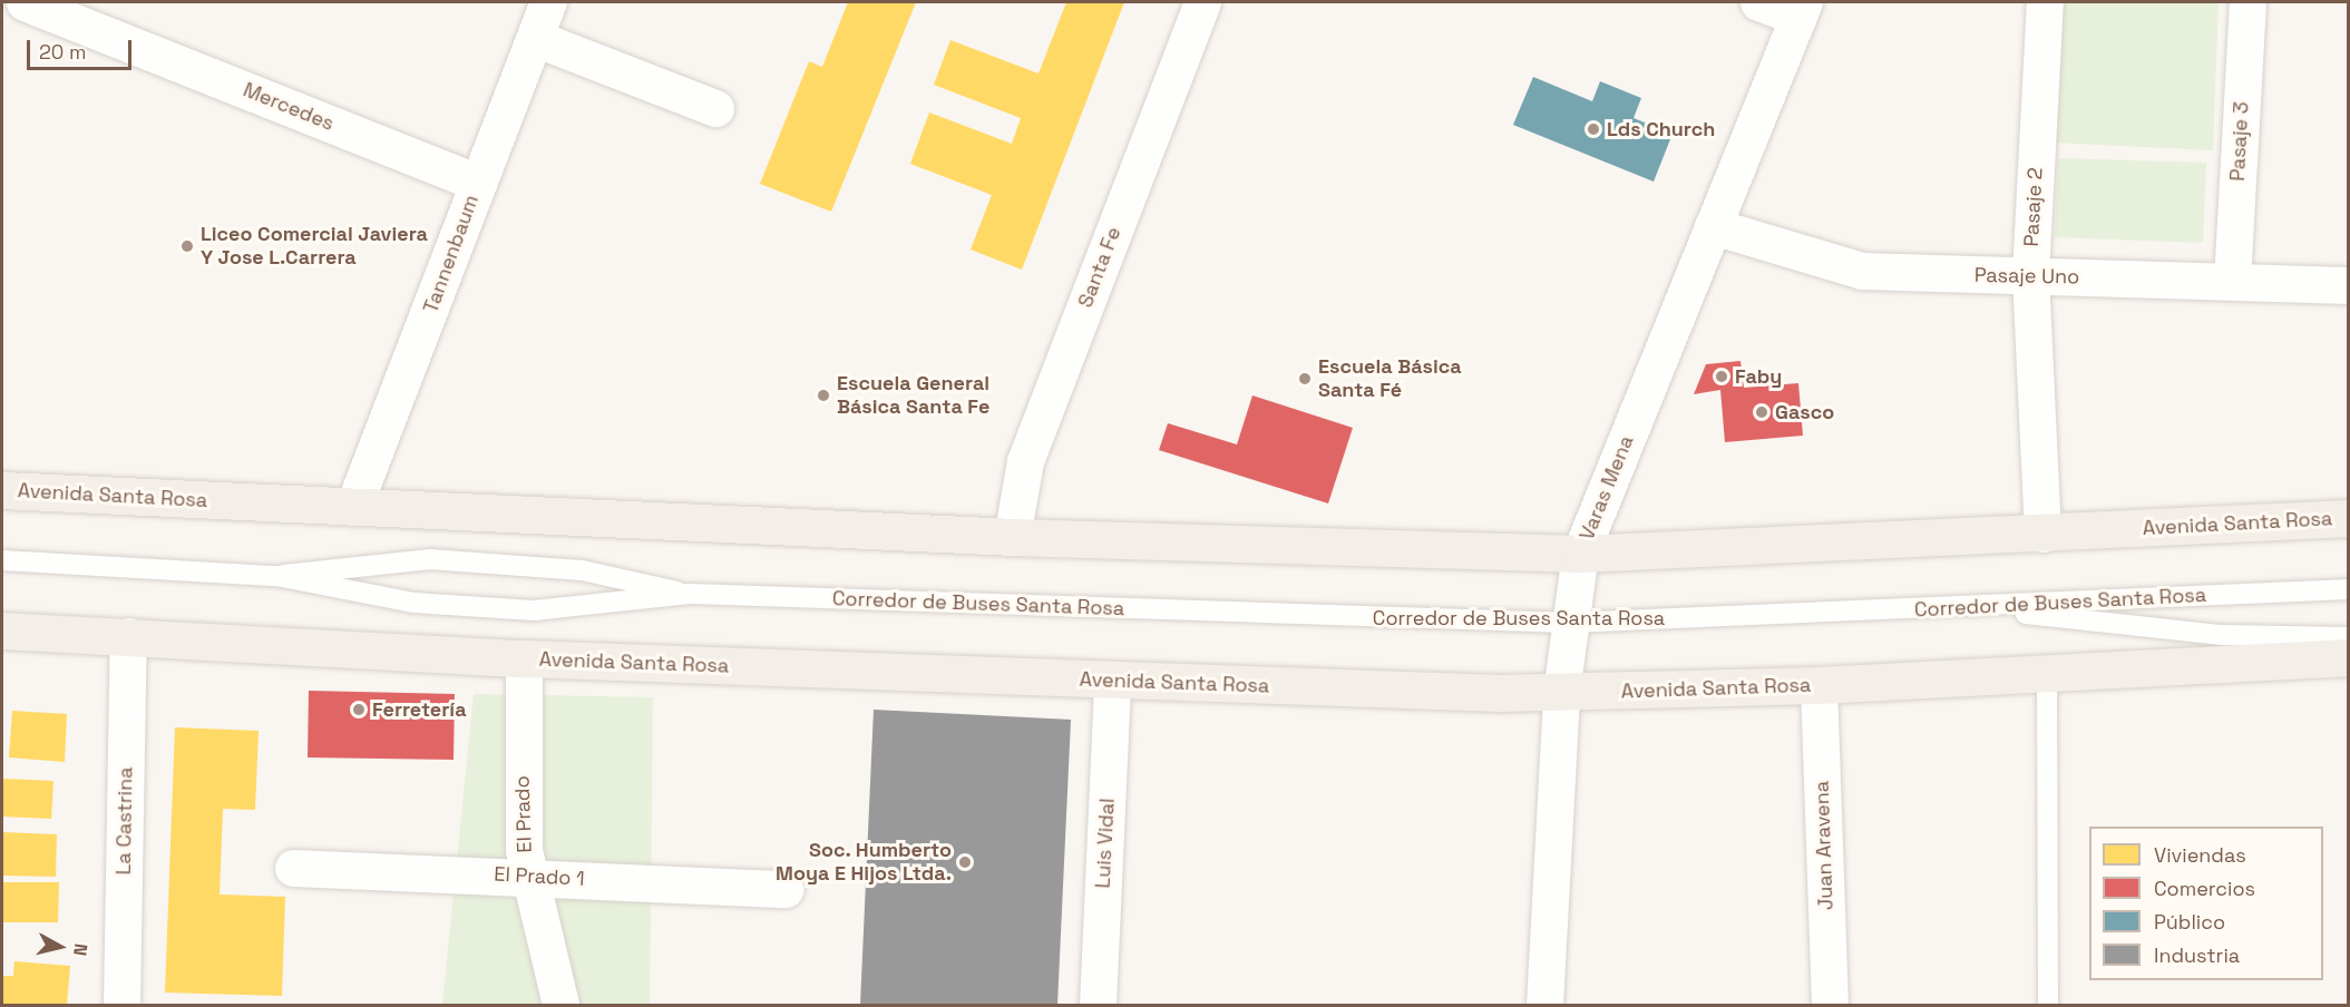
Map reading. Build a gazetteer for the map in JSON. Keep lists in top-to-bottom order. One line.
{"streets":{"main road":["Avenida Santa Rosa"],"street":["Mercedes","Pasaje 3","Pasaje 2","Tannenbaum","Santa Fe","Pasaje Uno","Varas Mena","El Prado","La Castrina","Luis Vidal","Juan Aravena","El Prado 1"],"lane":["Corredor de Buses Santa Rosa"]},"crossings":[["Mercedes","Tannenbaum"],["Pasaje 3","Pasaje Uno"],["Pasaje 2","Pasaje Uno"],["Pasaje 2","Avenida Santa Rosa"],["Tannenbaum","Avenida Santa Rosa"],["Santa Fe","Avenida Santa Rosa"],["Pasaje Uno","Varas Mena"],["Varas Mena","Avenida Santa Rosa"],["Varas Mena","Corredor de Buses Santa Rosa"],["Avenida Santa Rosa","El Prado"],["Avenida Santa Rosa","La Castrina"],["Avenida Santa Rosa","Luis Vidal"],["Avenida Santa Rosa","Juan Aravena"],["El Prado","El Prado 1"]],"places":["Lds Church","Liceo Comercial Javiera Y Jose L.Carrera","Faby","Escuela Básica Santa Fé","Escuela General Básica Santa Fe","Gasco","Ferretería","Soc. Humberto Moya E Hijos Ltda."],"legend":["Viviendas","Comercios","Público","Industria"],"scale_bar":"20 m","north":"right"}
